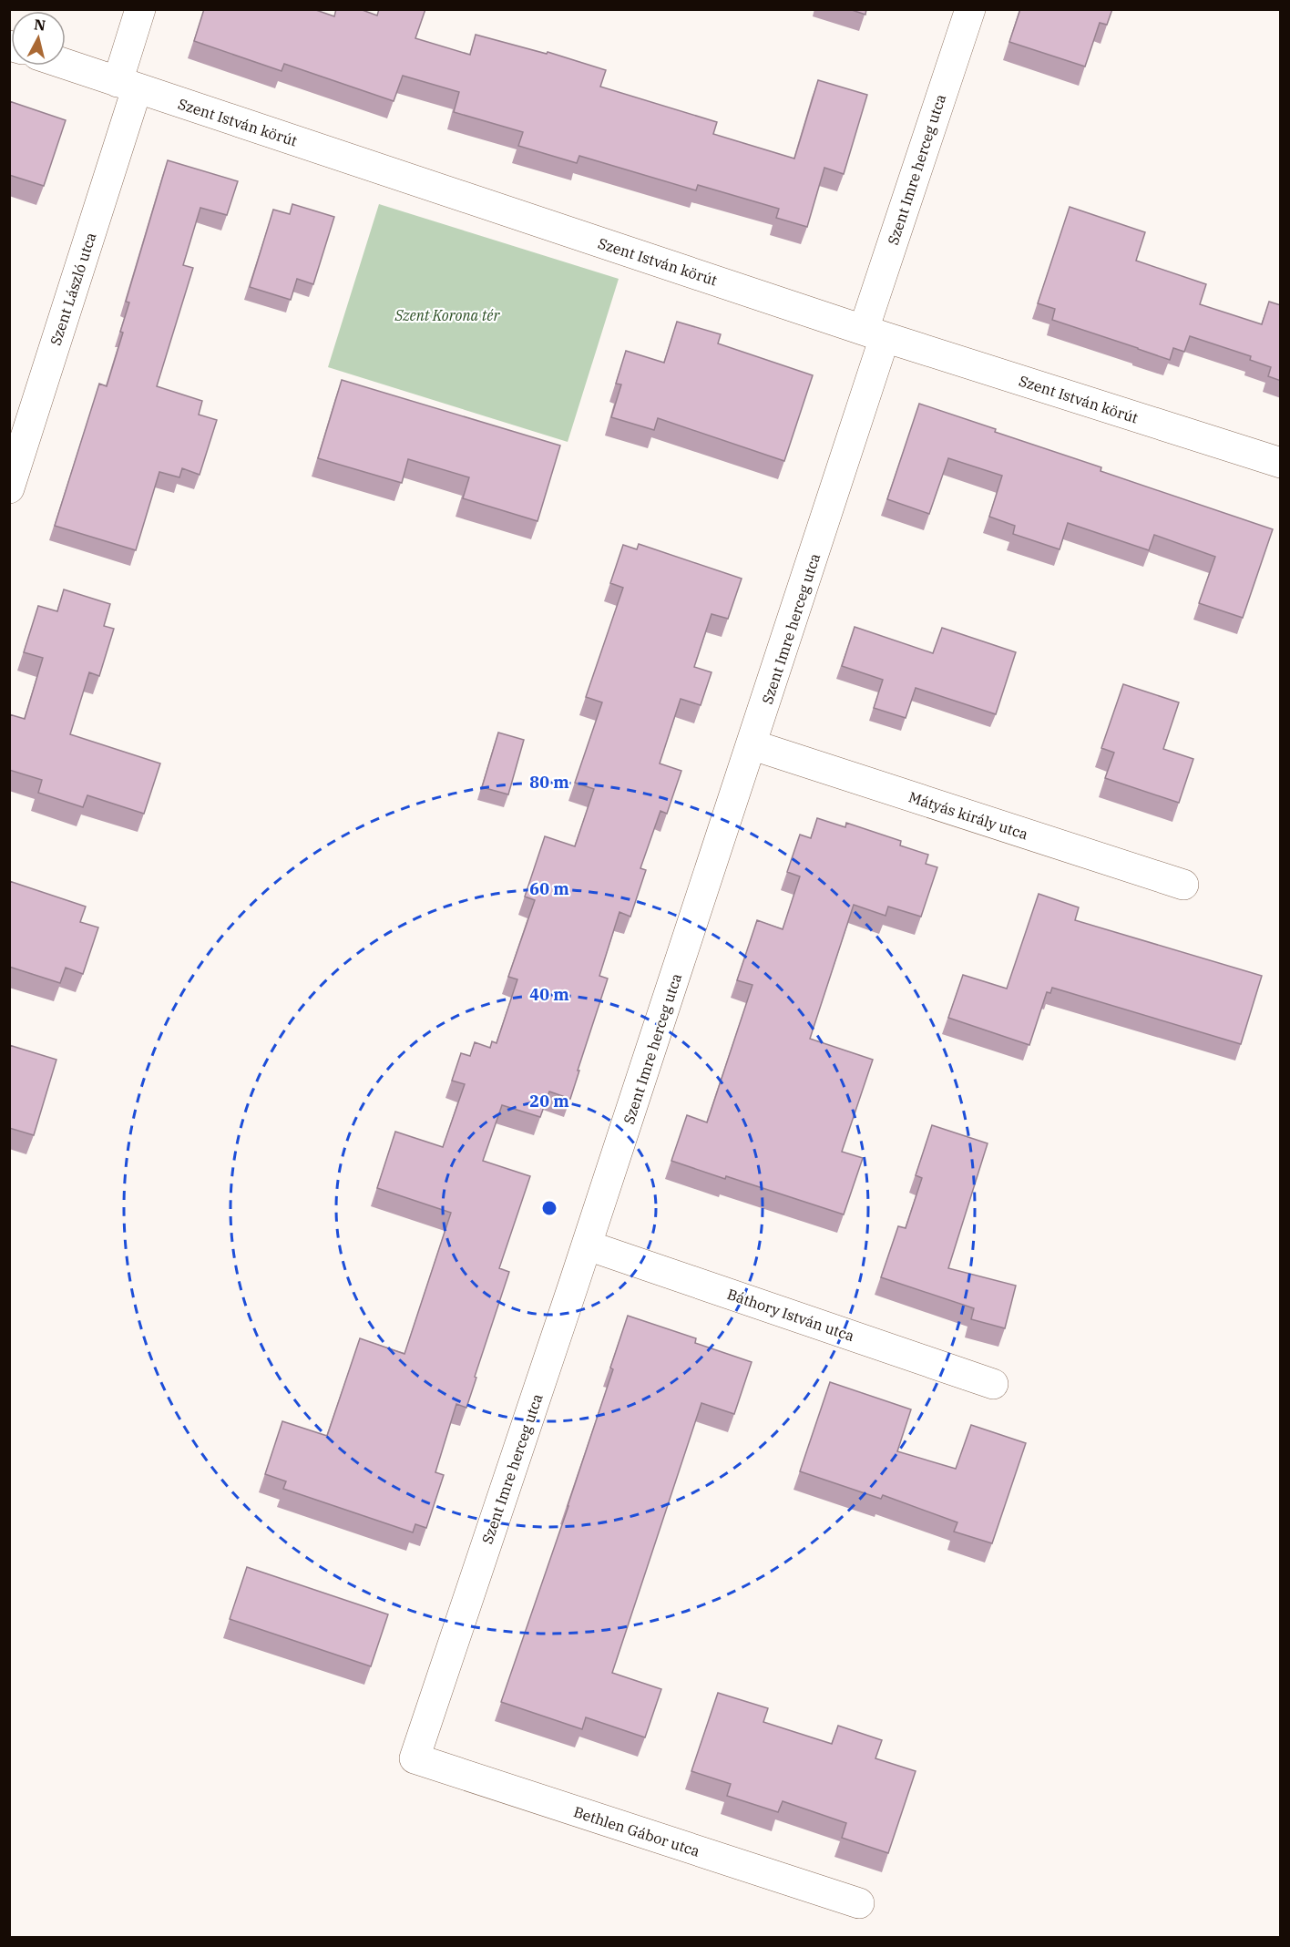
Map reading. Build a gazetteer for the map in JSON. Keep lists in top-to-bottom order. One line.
{"streets":{"street":["Szent István körút","Szent Imre herceg utca","Szent László utca","Mátyás király utca","Báthory István utca","Bethlen Gábor utca"]},"crossings":[["Szent István körút","Szent Imre herceg utca"],["Szent István körút","Szent László utca"],["Szent Imre herceg utca","Mátyás király utca"],["Szent Imre herceg utca","Báthory István utca"],["Szent Imre herceg utca","Bethlen Gábor utca"]],"parks":["Szent Korona tér"],"north":"top","rings":["80 m","60 m","40 m","20 m"]}
